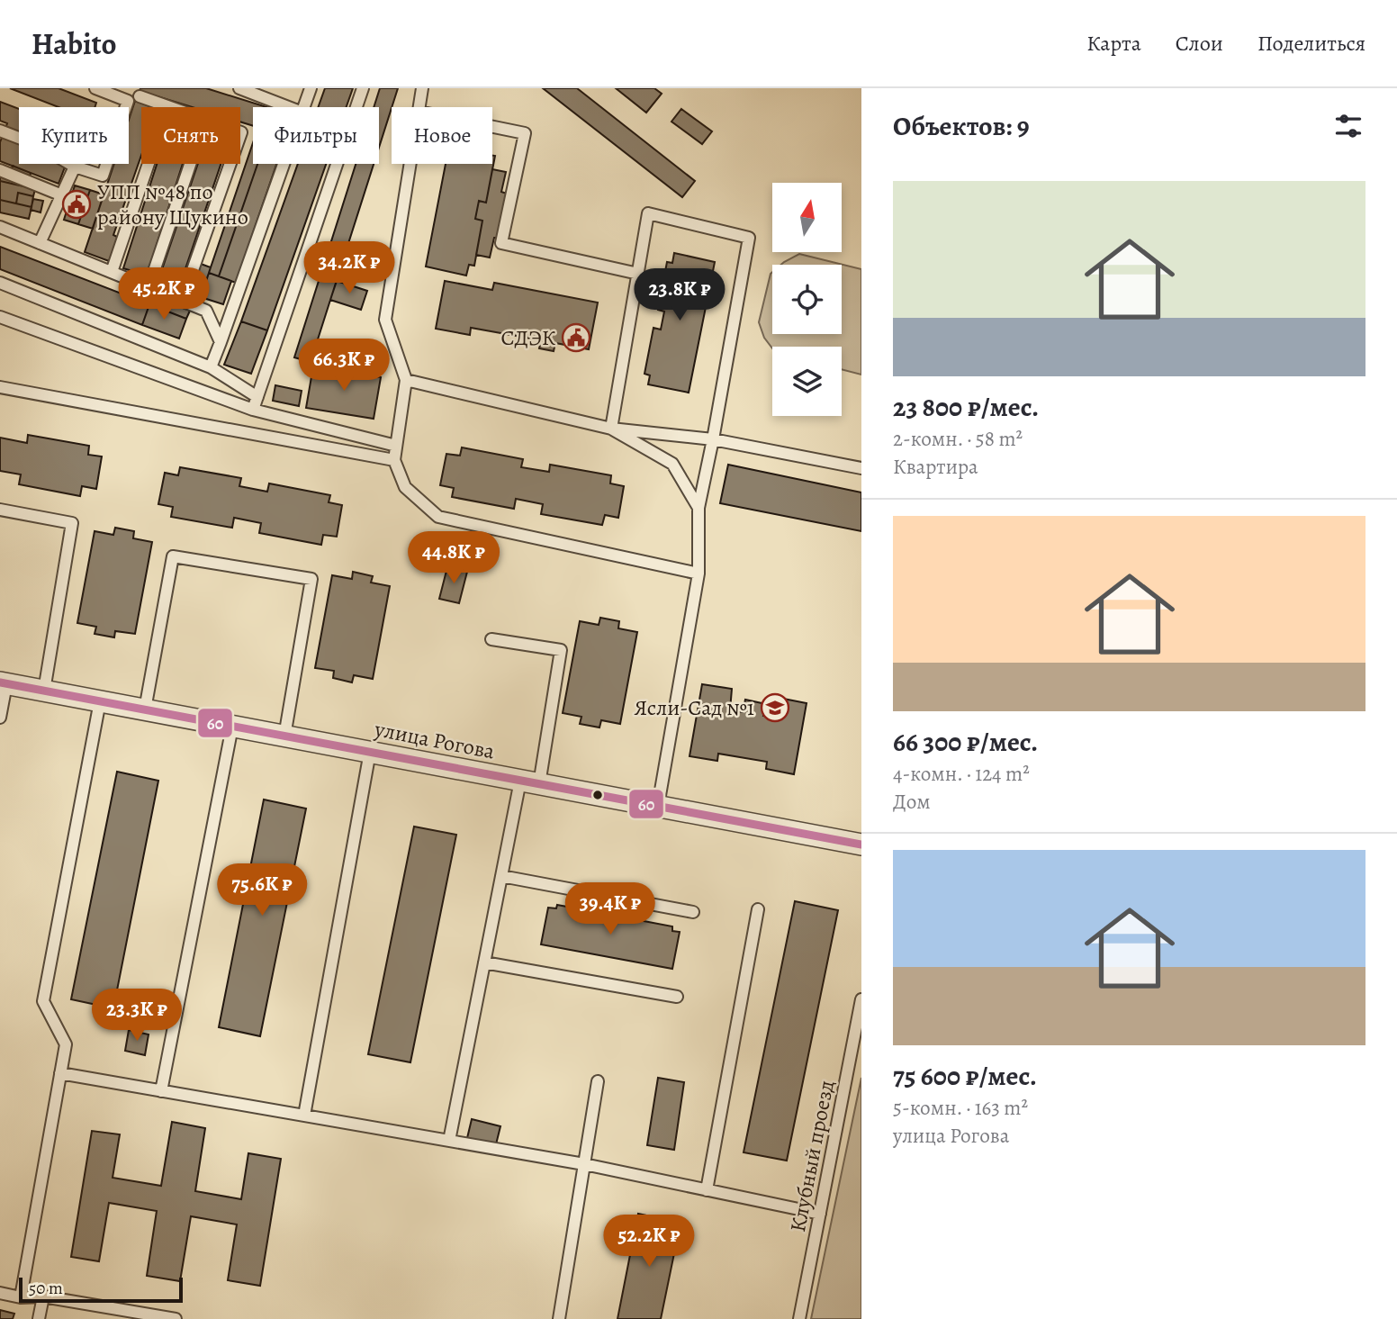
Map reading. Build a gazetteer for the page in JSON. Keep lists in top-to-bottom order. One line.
{"streets":{"street":["улица Рогова"],"lane":["Клубный проезд"]},"places":{"public building":["УПП №48 по району Щукино","СДЭК"],"school or university":["Ясли-Сад №1"]},"lines":["transit line 60"],"scale_bar":"50 m","north":"top","page":{"header":"Habito","nav":["Карта","Слои","Поделиться"],"heading":"Объектов: 9","chip":["Купить","Снять","Фильтры","Новое"],"list":[{"name":"23 800 ₽/мес.","note":"2-комн. · 58 m² · Квартира"},{"name":"66 300 ₽/мес.","note":"4-комн. · 124 m² · Дом"},{"name":"75 600 ₽/мес.","note":"5-комн. · 163 m² · улица Рогова"}],"price":["34.2K ₽","45.2K ₽","23.8K ₽","66.3K ₽","44.8K ₽","75.6K ₽","39.4K ₽","23.3K ₽","52.2K ₽"],"scale":"50 m"}}
